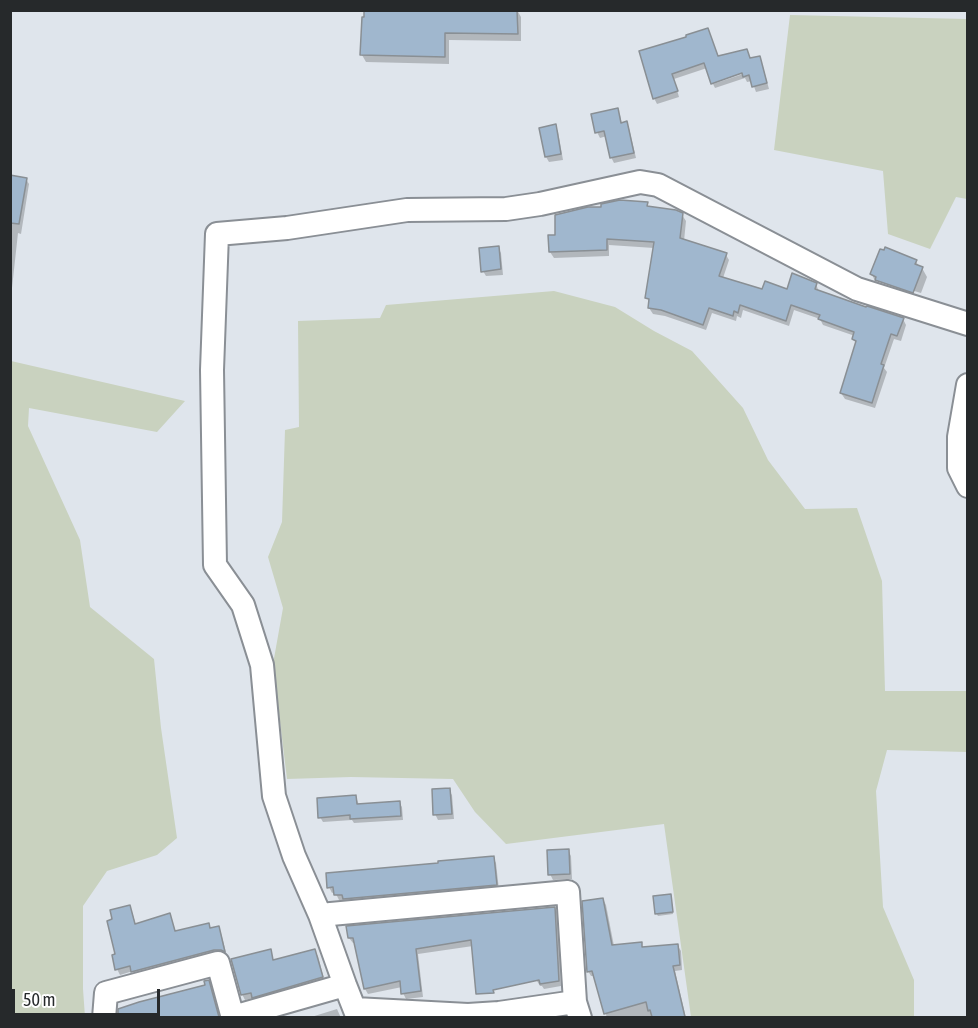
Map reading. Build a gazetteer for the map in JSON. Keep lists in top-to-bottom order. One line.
{"scale_bar":"50 m"}
